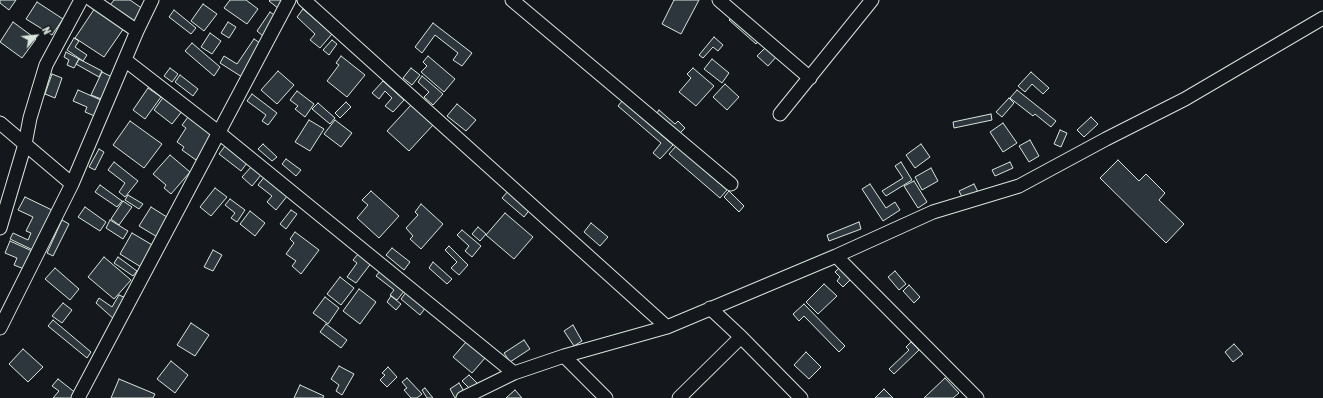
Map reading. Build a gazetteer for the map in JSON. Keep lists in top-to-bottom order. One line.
{"north":"top right"}
